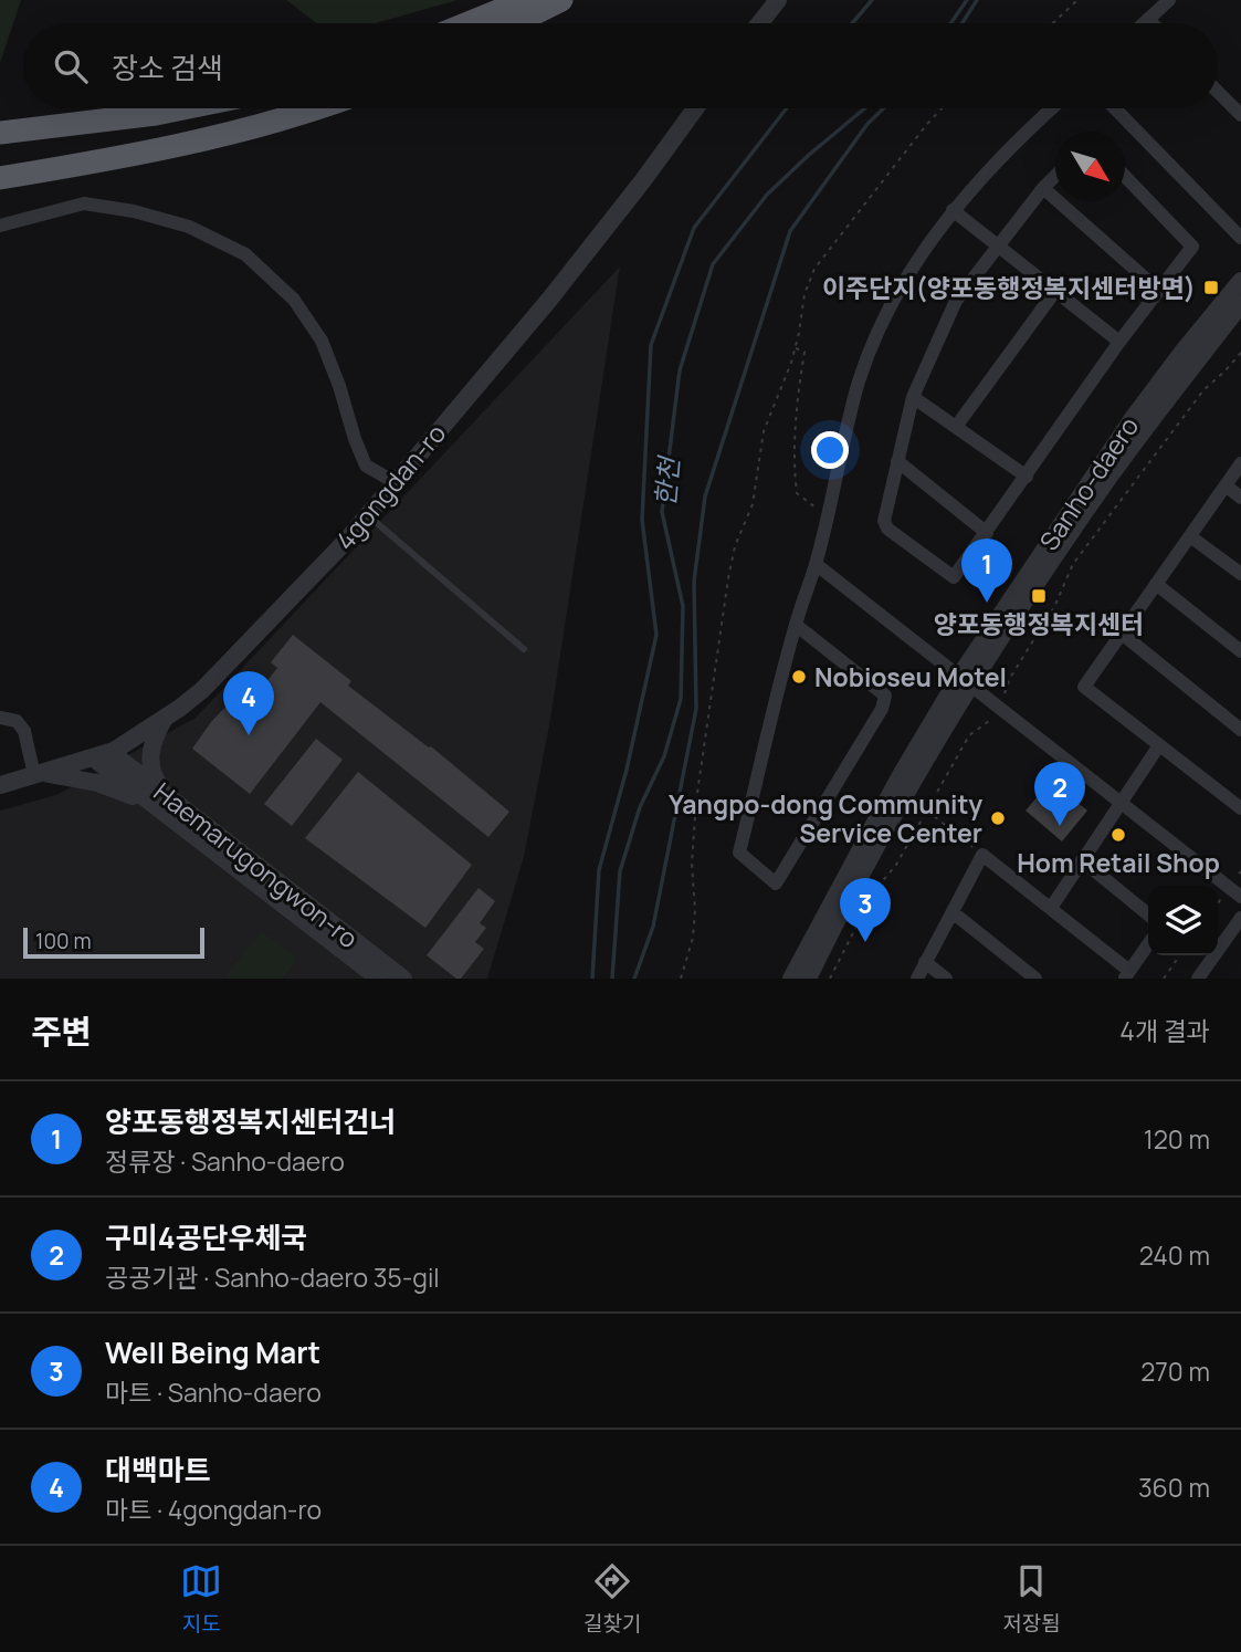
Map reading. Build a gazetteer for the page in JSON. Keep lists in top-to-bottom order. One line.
{"streets":{"street":["Sanho-daero","4gongdan-ro","Haemarugongwon-ro"]},"crossings":[["4gongdan-ro","Haemarugongwon-ro"]],"water":["한천"],"places":{"transit":["이주단지(양포동행정복지센터방면)","양포동행정복지센터"],"other":["Nobioseu Motel","Yangpo-dong Community Service Center","Hom Retail Shop"]},"scale_bar":"100 m","north":"bottom right","page":{"search":"장소 검색","pins":["1","4","2","3"],"scale":"100 m","heading":["주변","4개 결과"],"list":[{"mark":"1","name":"양포동행정복지센터건너","note":"정류장 · Sanho-daero","value":"120 m"},{"mark":"2","name":"구미4공단우체국","note":"공공기관 · Sanho-daero 35-gil","value":"240 m"},{"mark":"3","name":"Well Being Mart","note":"마트 · Sanho-daero","value":"270 m"},{"mark":"4","name":"대백마트","note":"마트 · 4gongdan-ro","value":"360 m"}],"nav":["지도","길찾기","저장됨"]}}
